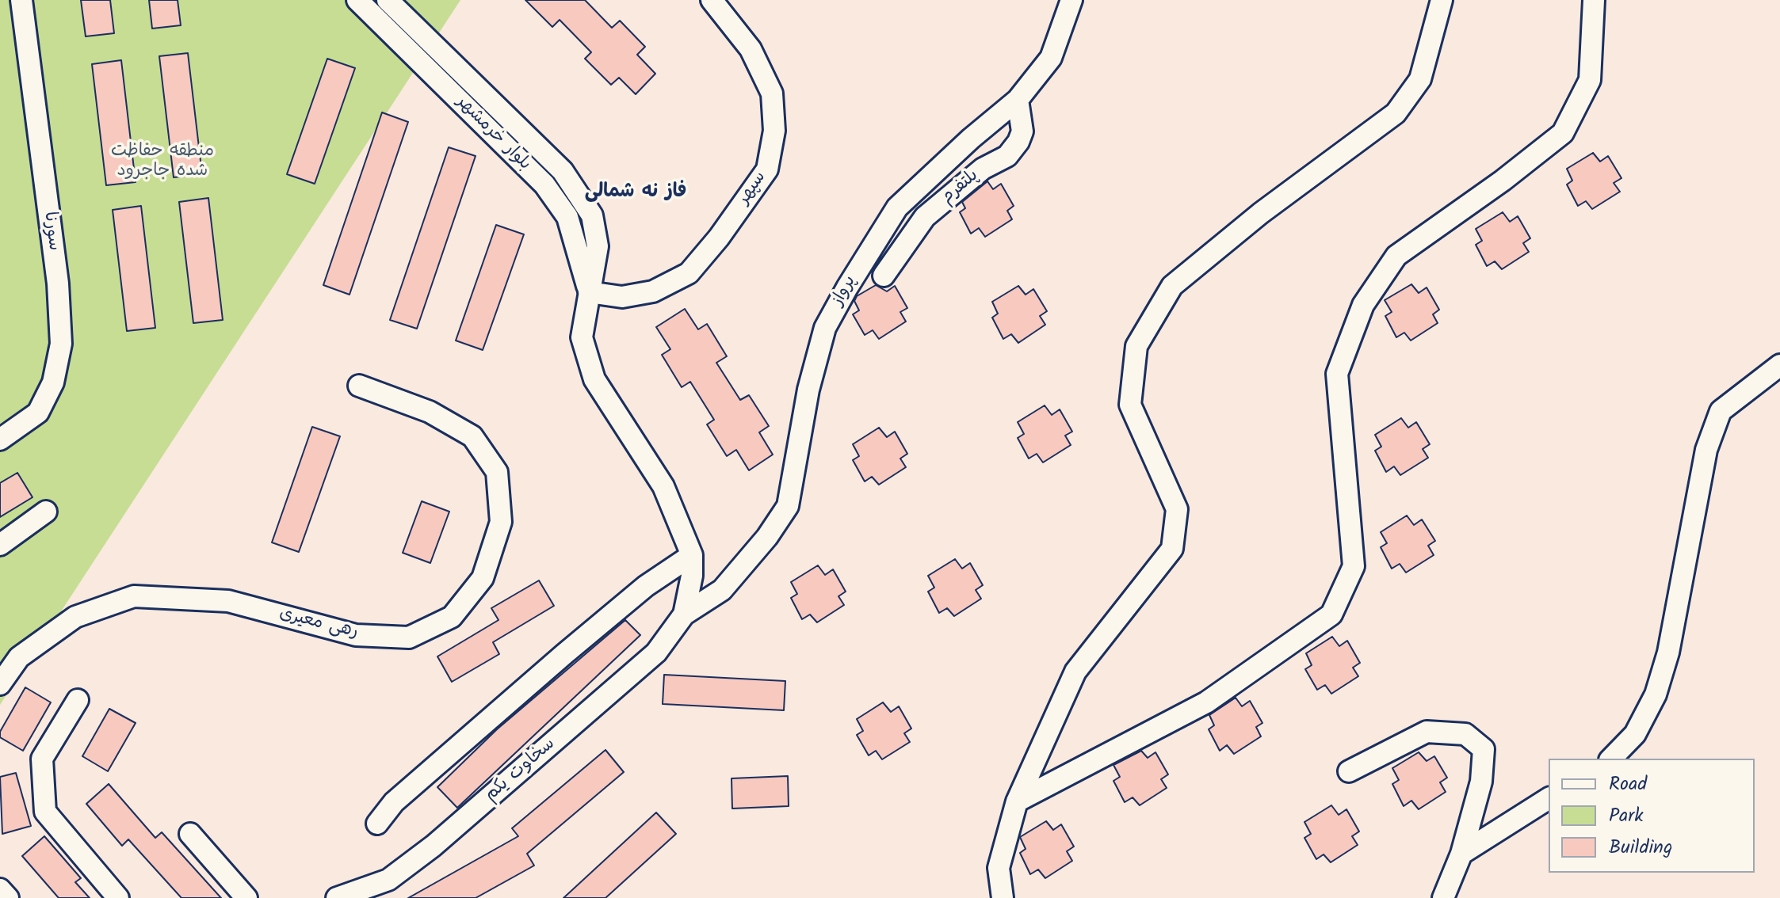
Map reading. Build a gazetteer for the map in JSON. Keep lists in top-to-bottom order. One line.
{"streets":{"street":["بلوار خرمشهر","پلتفرم","سپهر","سورنا","پرواز","رهی معیری","سخاوت یکم"]},"crossings":[["بلوار خرمشهر","سپهر"],["بلوار خرمشهر","پرواز"],["بلوار خرمشهر","سخاوت یکم"],["پلتفرم","پرواز"],["پرواز","سخاوت یکم"]],"districts":["فاز نه شمالی"],"parks":["منطقه حفاظت شده جاجرود"],"legend":["Road","Park","Building"]}
